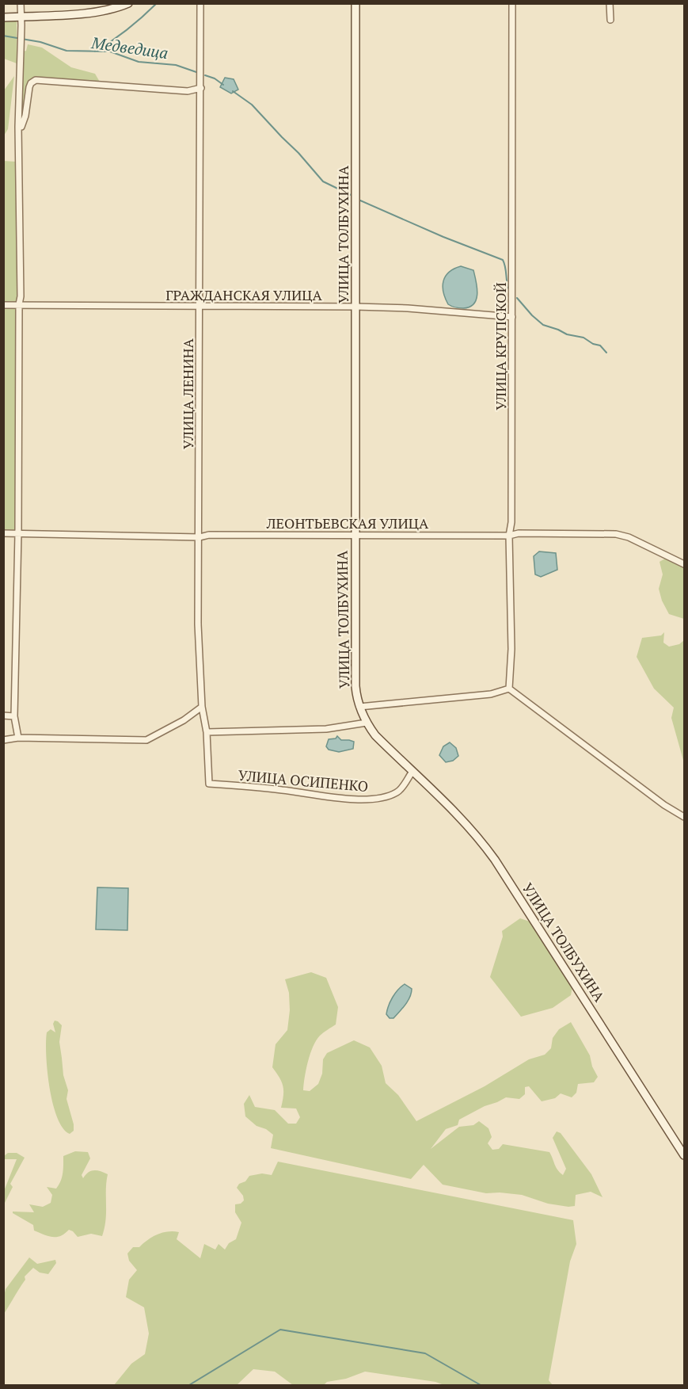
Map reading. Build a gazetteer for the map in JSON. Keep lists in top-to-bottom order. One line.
{"streets":{"main road":["УЛИЦА ТОЛБУХИНА"],"street":["ГРАЖДАНСКАЯ УЛИЦА","УЛИЦА КРУПСКОЙ","УЛИЦА ЛЕНИНА","ЛЕОНТЬЕВСКАЯ УЛИЦА","УЛИЦА ОСИПЕНКО"]},"crossings":[["УЛИЦА ТОЛБУХИНА","ГРАЖДАНСКАЯ УЛИЦА"],["УЛИЦА ТОЛБУХИНА","ЛЕОНТЬЕВСКАЯ УЛИЦА"],["УЛИЦА ТОЛБУХИНА","УЛИЦА ОСИПЕНКО"],["ГРАЖДАНСКАЯ УЛИЦА","УЛИЦА КРУПСКОЙ"],["ГРАЖДАНСКАЯ УЛИЦА","УЛИЦА ЛЕНИНА"],["УЛИЦА КРУПСКОЙ","ЛЕОНТЬЕВСКАЯ УЛИЦА"],["УЛИЦА ЛЕНИНА","ЛЕОНТЬЕВСКАЯ УЛИЦА"],["УЛИЦА ЛЕНИНА","УЛИЦА ОСИПЕНКО"]],"water":["Медведица"]}
